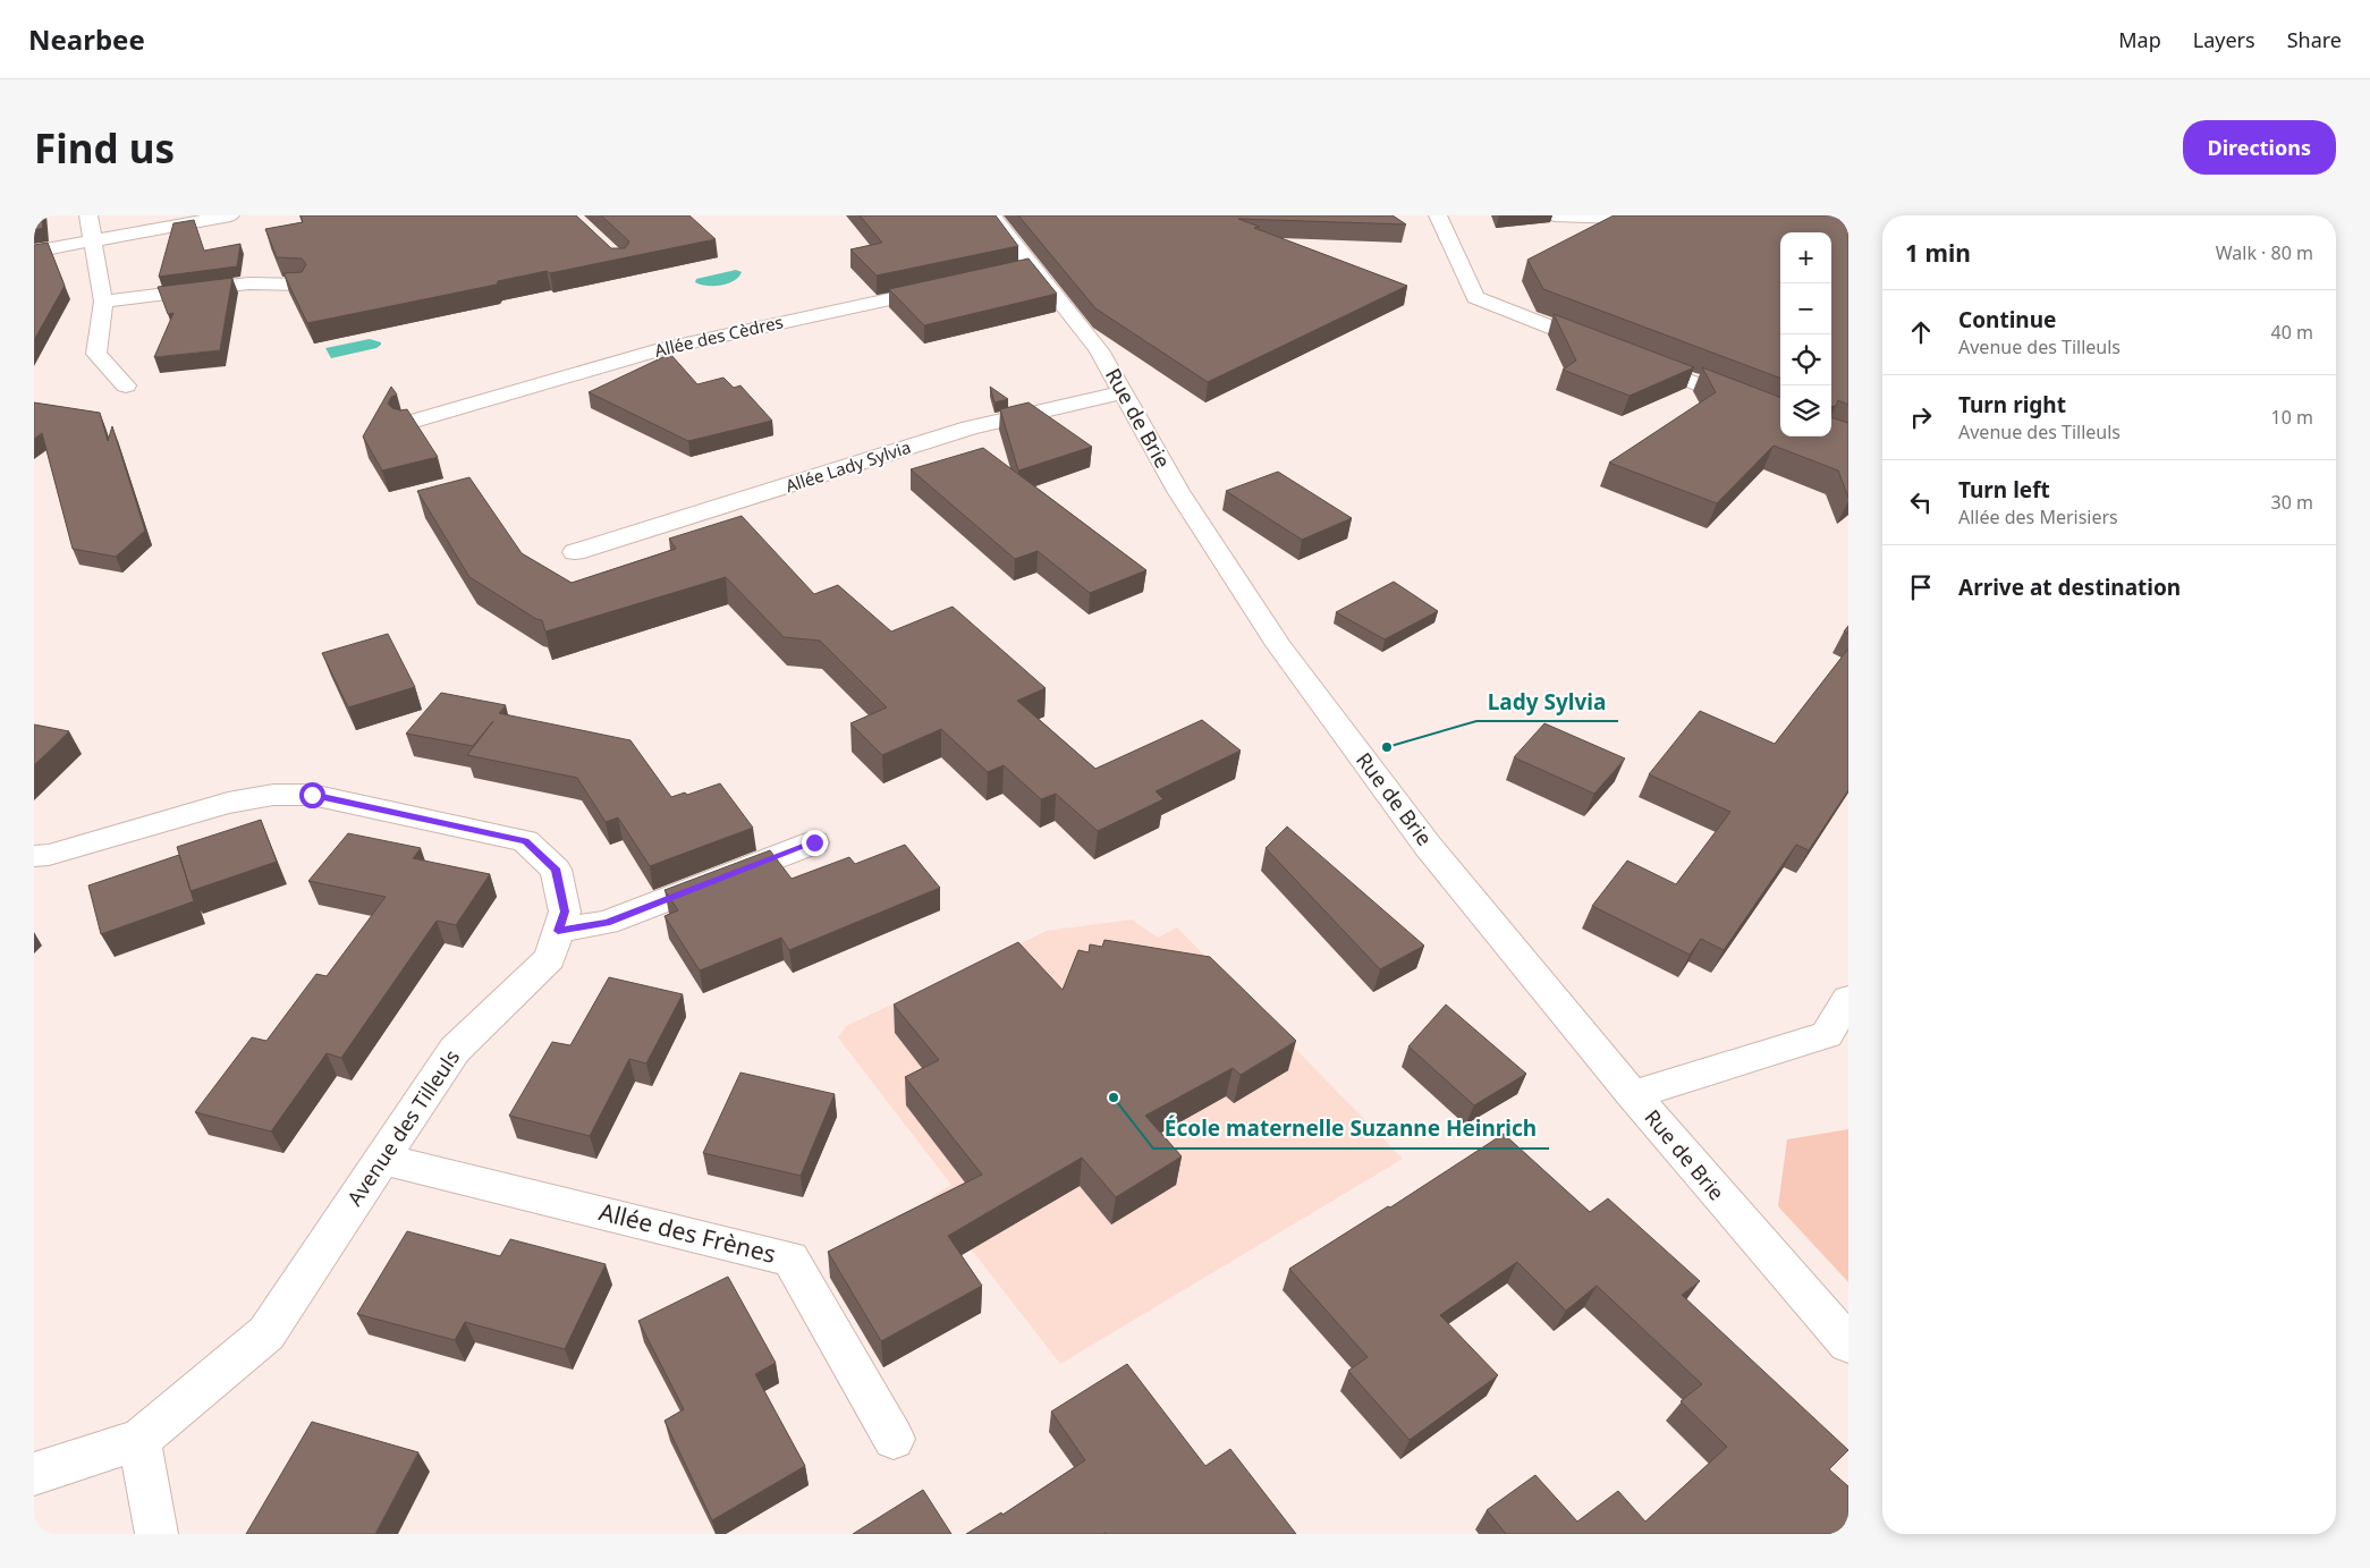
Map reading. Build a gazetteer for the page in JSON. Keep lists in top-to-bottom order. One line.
{"streets":{"street":["Allée des Cèdres","Rue de Brie","Allée Lady Sylvia","Avenue des Tilleuls","Allée des Frènes"]},"crossings":[["Rue de Brie","Allée Lady Sylvia"],["Avenue des Tilleuls","Allée des Frènes"]],"places":["Lady Sylvia","École maternelle Suzanne Heinrich"],"page":{"header":"Nearbee","nav":["Map","Layers","Share"],"buttons":"Directions","title":"Find us","heading":["1 min","Walk · 80 m"],"map_buttons":["+","−"],"list":[["Continue","Avenue des Tilleuls","40 m"],["Turn right","Avenue des Tilleuls","10 m"],["Turn left","Allée des Merisiers","30 m"],"Arrive at destination"]}}
